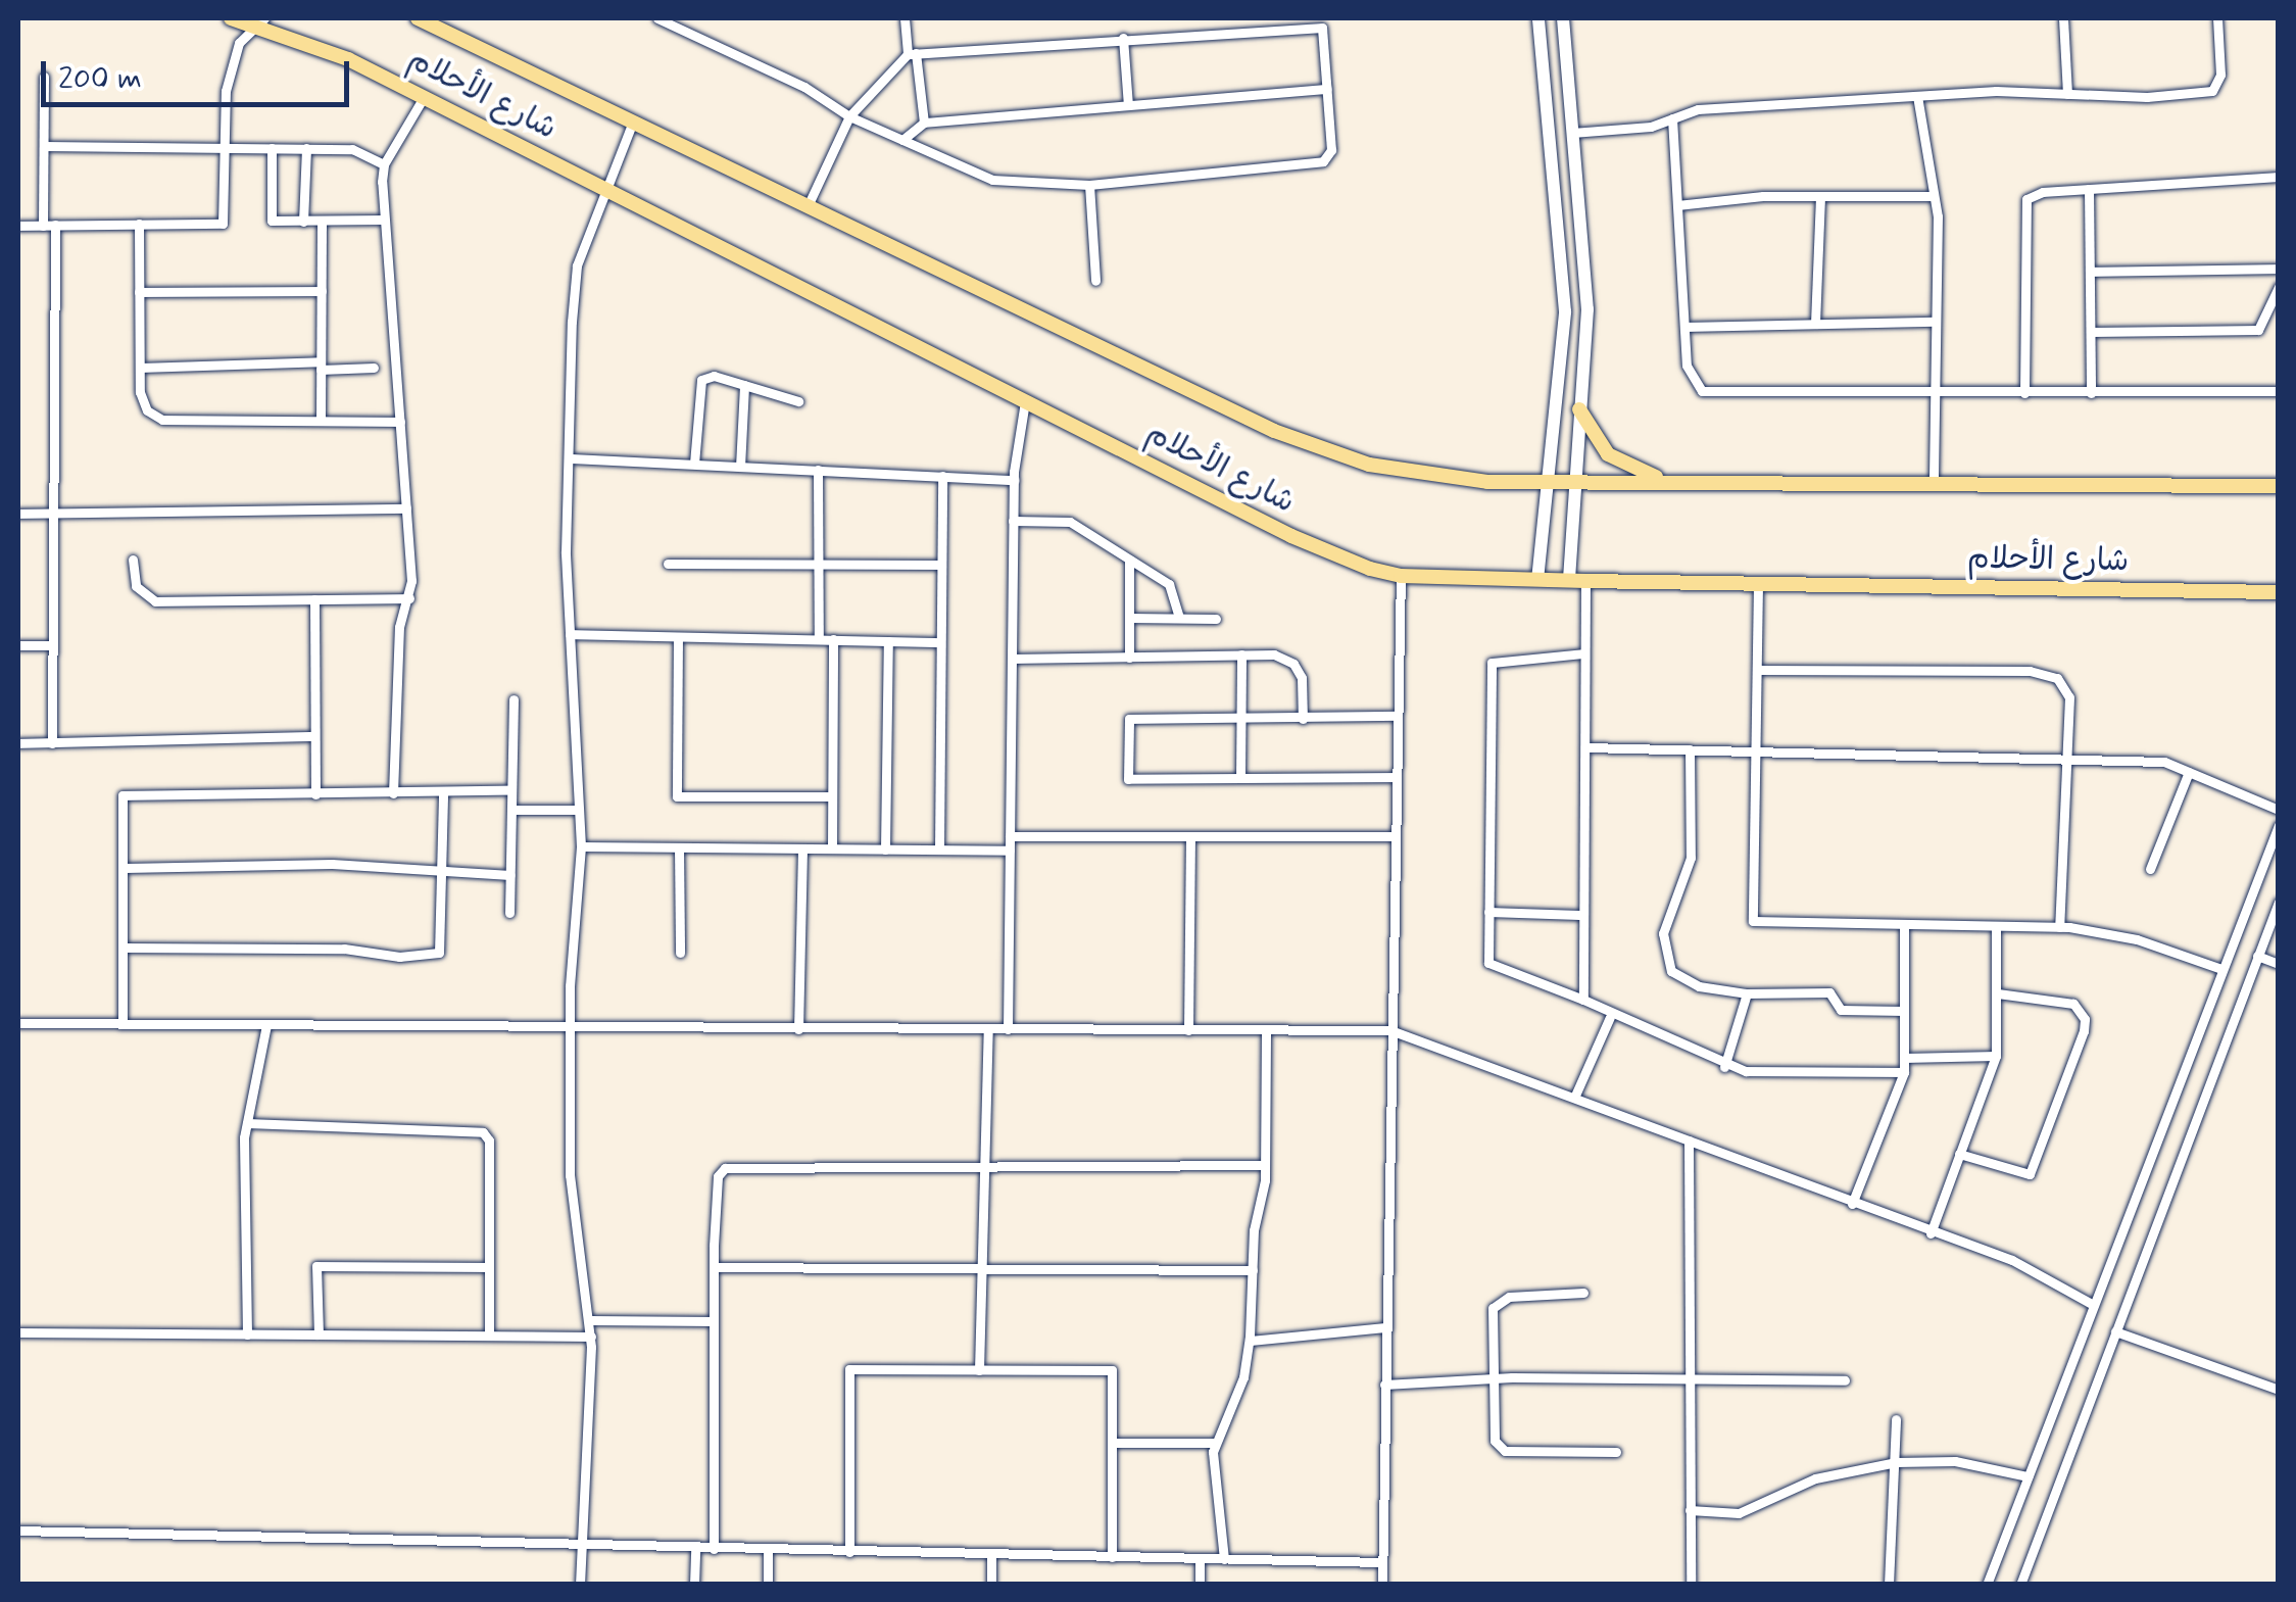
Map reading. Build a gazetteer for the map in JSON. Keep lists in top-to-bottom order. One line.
{"streets":{"main road":["شارع الأحلام"]},"scale_bar":"200 m"}
